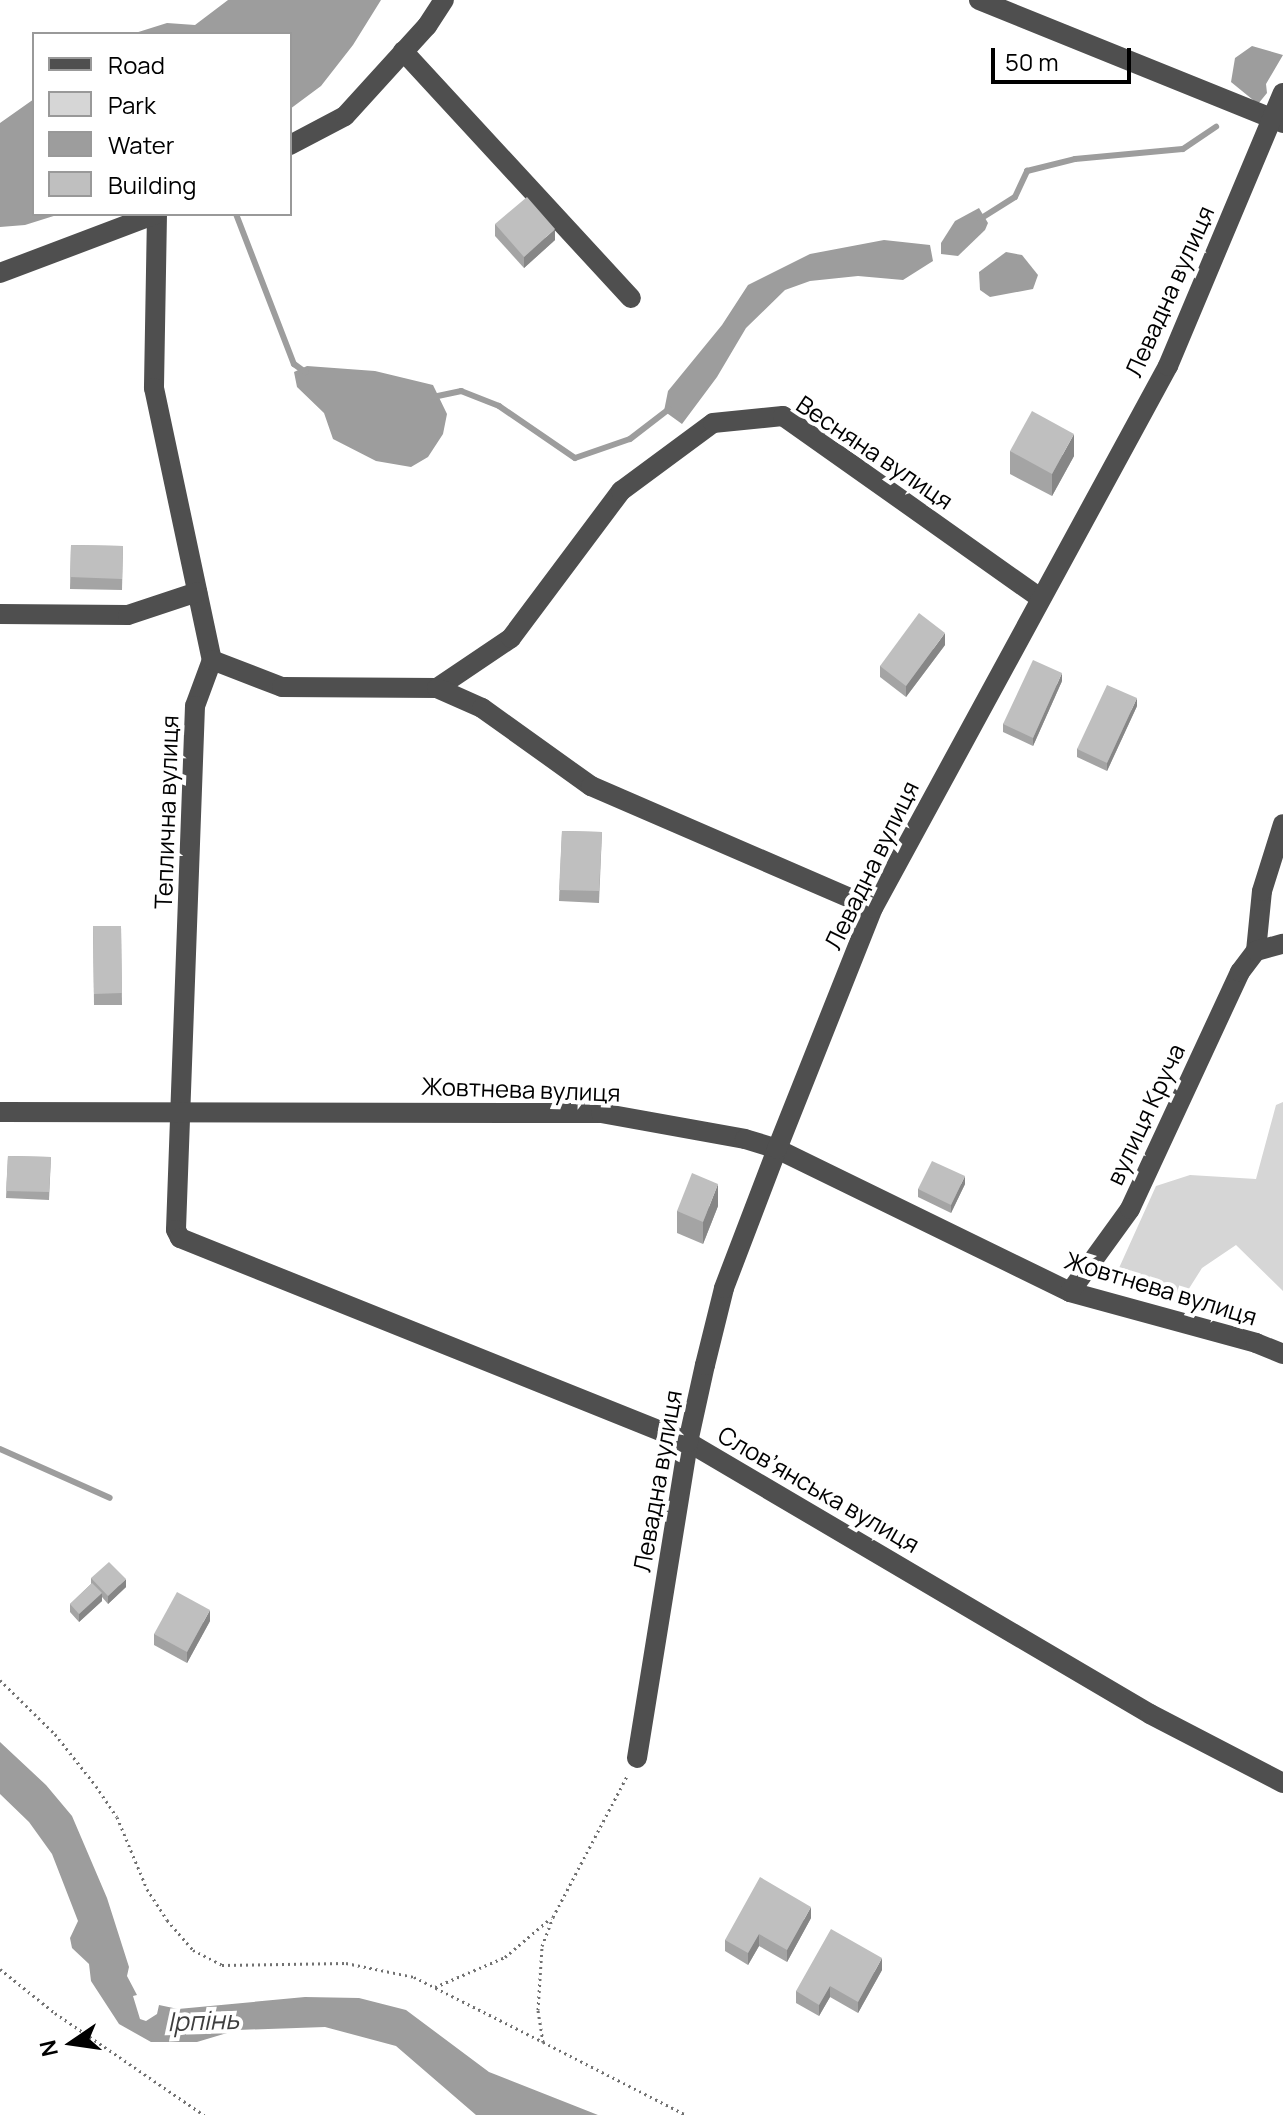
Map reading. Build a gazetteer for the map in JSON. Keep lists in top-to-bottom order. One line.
{"streets":{"street":["Левадна вулиця","Весняна вулиця","Теплична вулиця","Жовтнева вулиця","вулиця Круча","Словʼянська вулиця"]},"crossings":[["Левадна вулиця","Весняна вулиця"],["Левадна вулиця","Жовтнева вулиця"],["Левадна вулиця","Словʼянська вулиця"],["Теплична вулиця","Жовтнева вулиця"],["Теплична вулиця","Словʼянська вулиця"],["Жовтнева вулиця","вулиця Круча"]],"water":["Ірпінь"],"legend":["Road","Park","Water","Building"],"scale_bar":"50 m","north":"left"}
